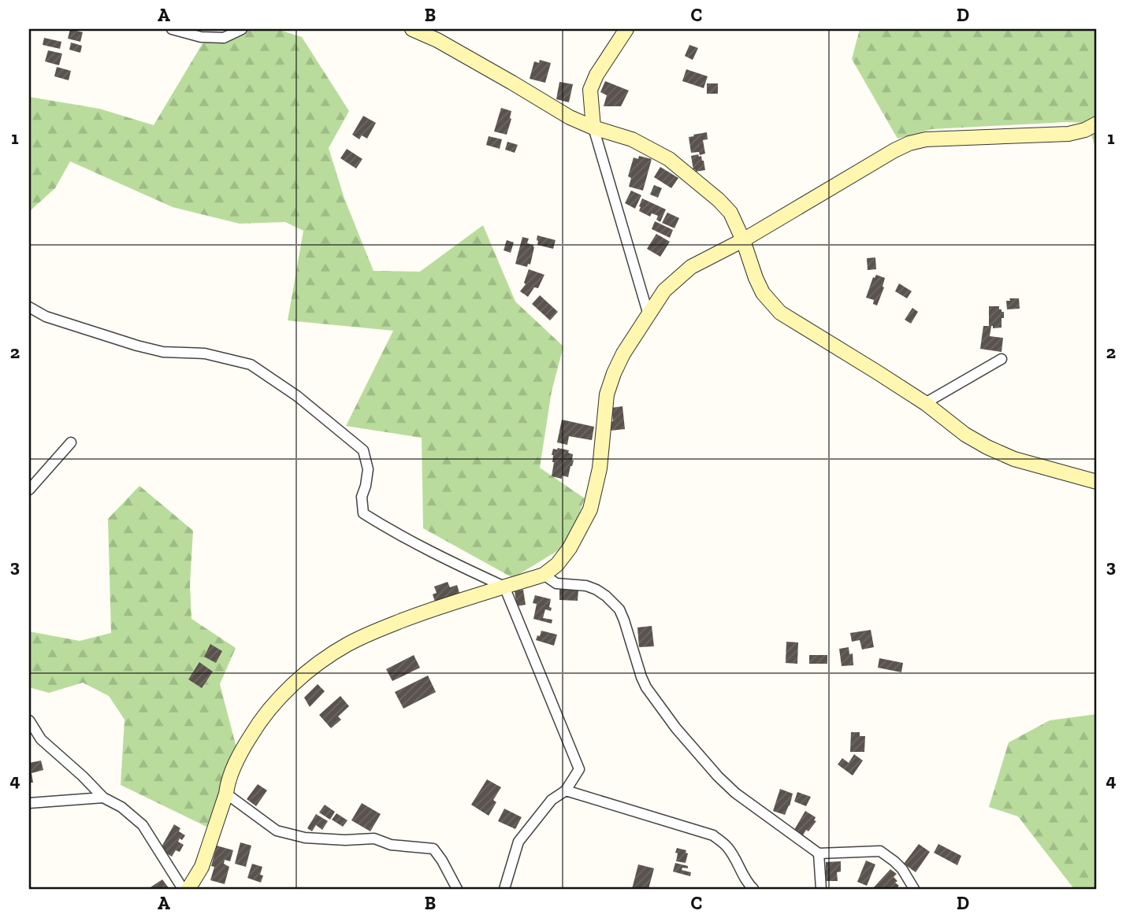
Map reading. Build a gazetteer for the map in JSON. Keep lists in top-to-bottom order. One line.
{"grid":{"columns":["A","B","C","D"],"rows":["1","2","3","4"]}}
